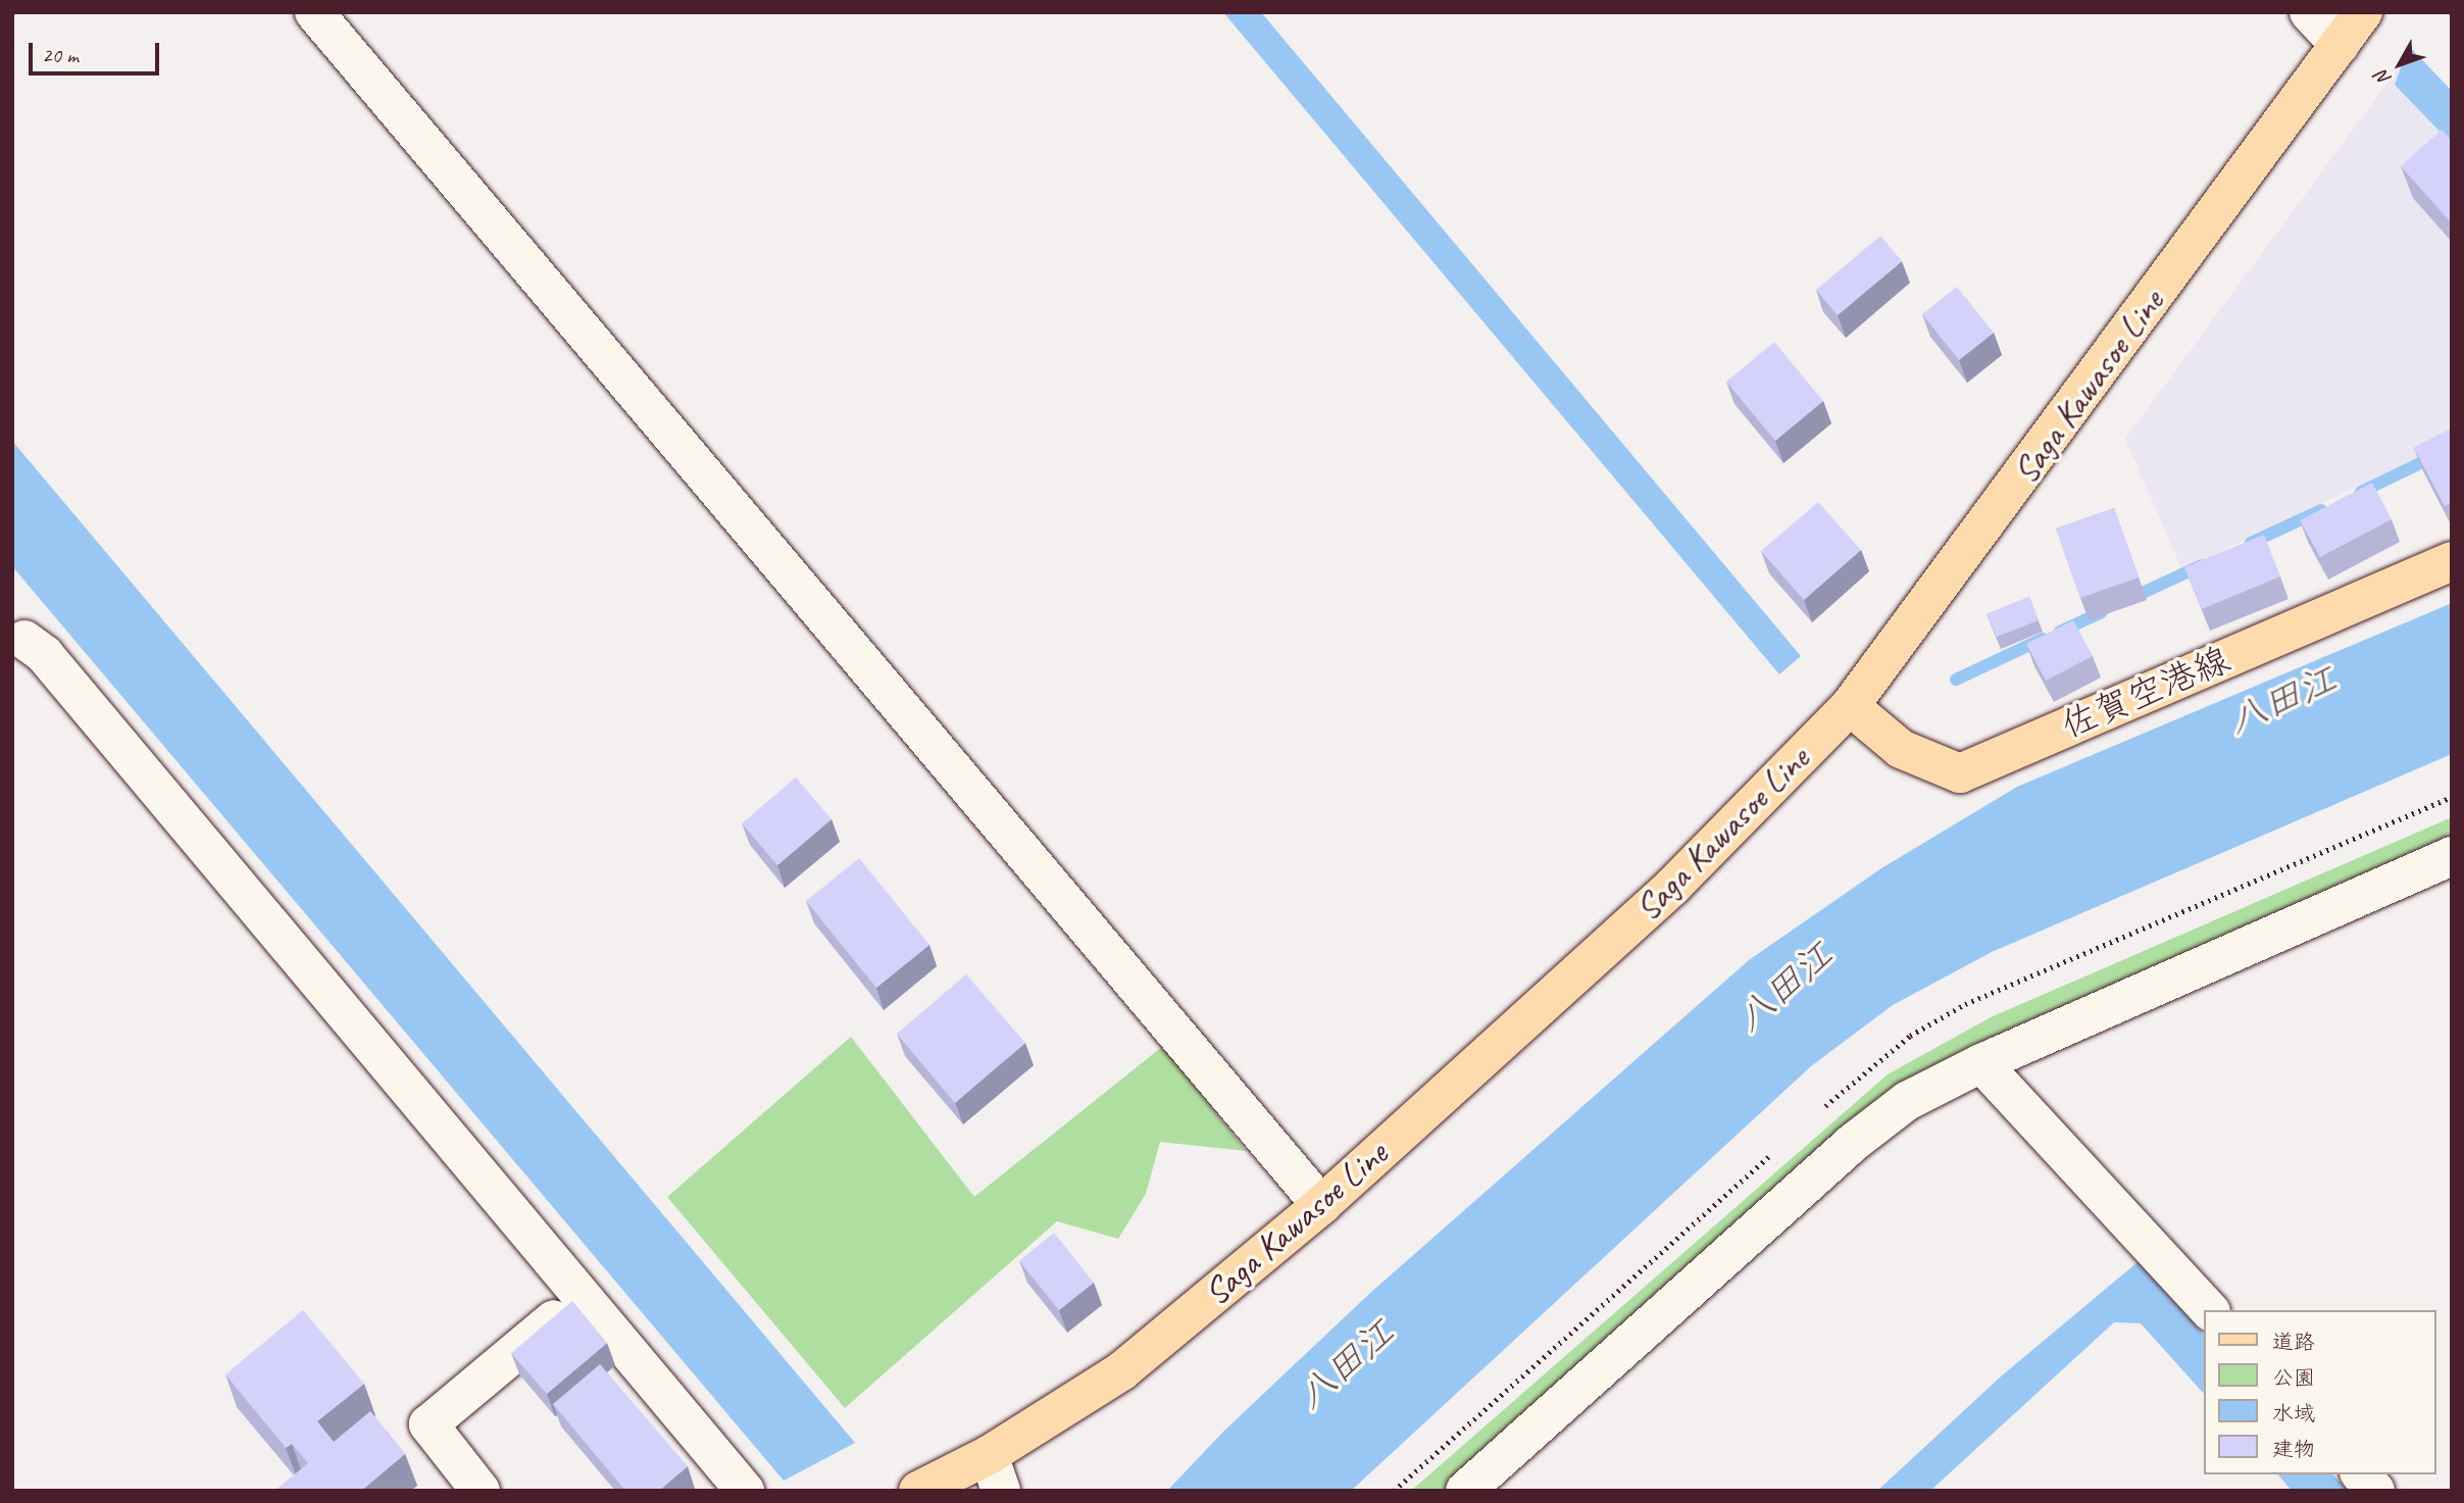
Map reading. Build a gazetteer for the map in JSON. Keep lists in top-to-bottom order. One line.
{"streets":{"main road":["Saga Kawasoe Line","佐賀空港線"]},"crossings":[["Saga Kawasoe Line","佐賀空港線"]],"water":["八田江"],"legend":["道路","公園","水域","建物"],"scale_bar":"20 m","north":"bottom left"}
